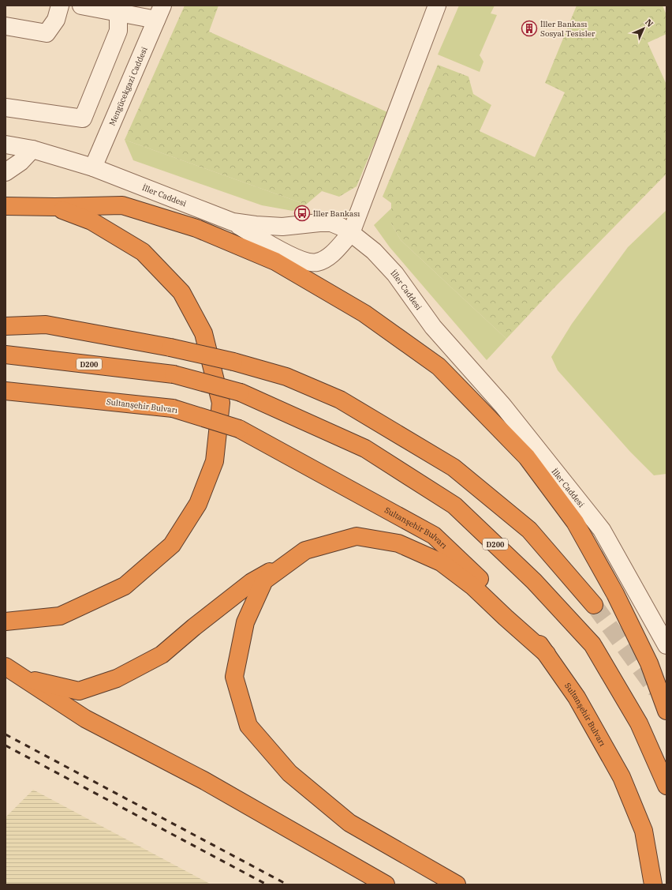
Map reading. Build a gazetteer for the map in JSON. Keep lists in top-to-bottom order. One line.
{"streets":{"highway":["D200","Sultanşehir Bulvarı"],"street":["Mengücekgazi Caddesi","İller Caddesi"]},"crossings":[["Mengücekgazi Caddesi","İller Caddesi"]],"places":{"building":["İller Bankası Sosyal Tesisler"],"bus stop":["İller Bankası"]},"north":"top right"}
